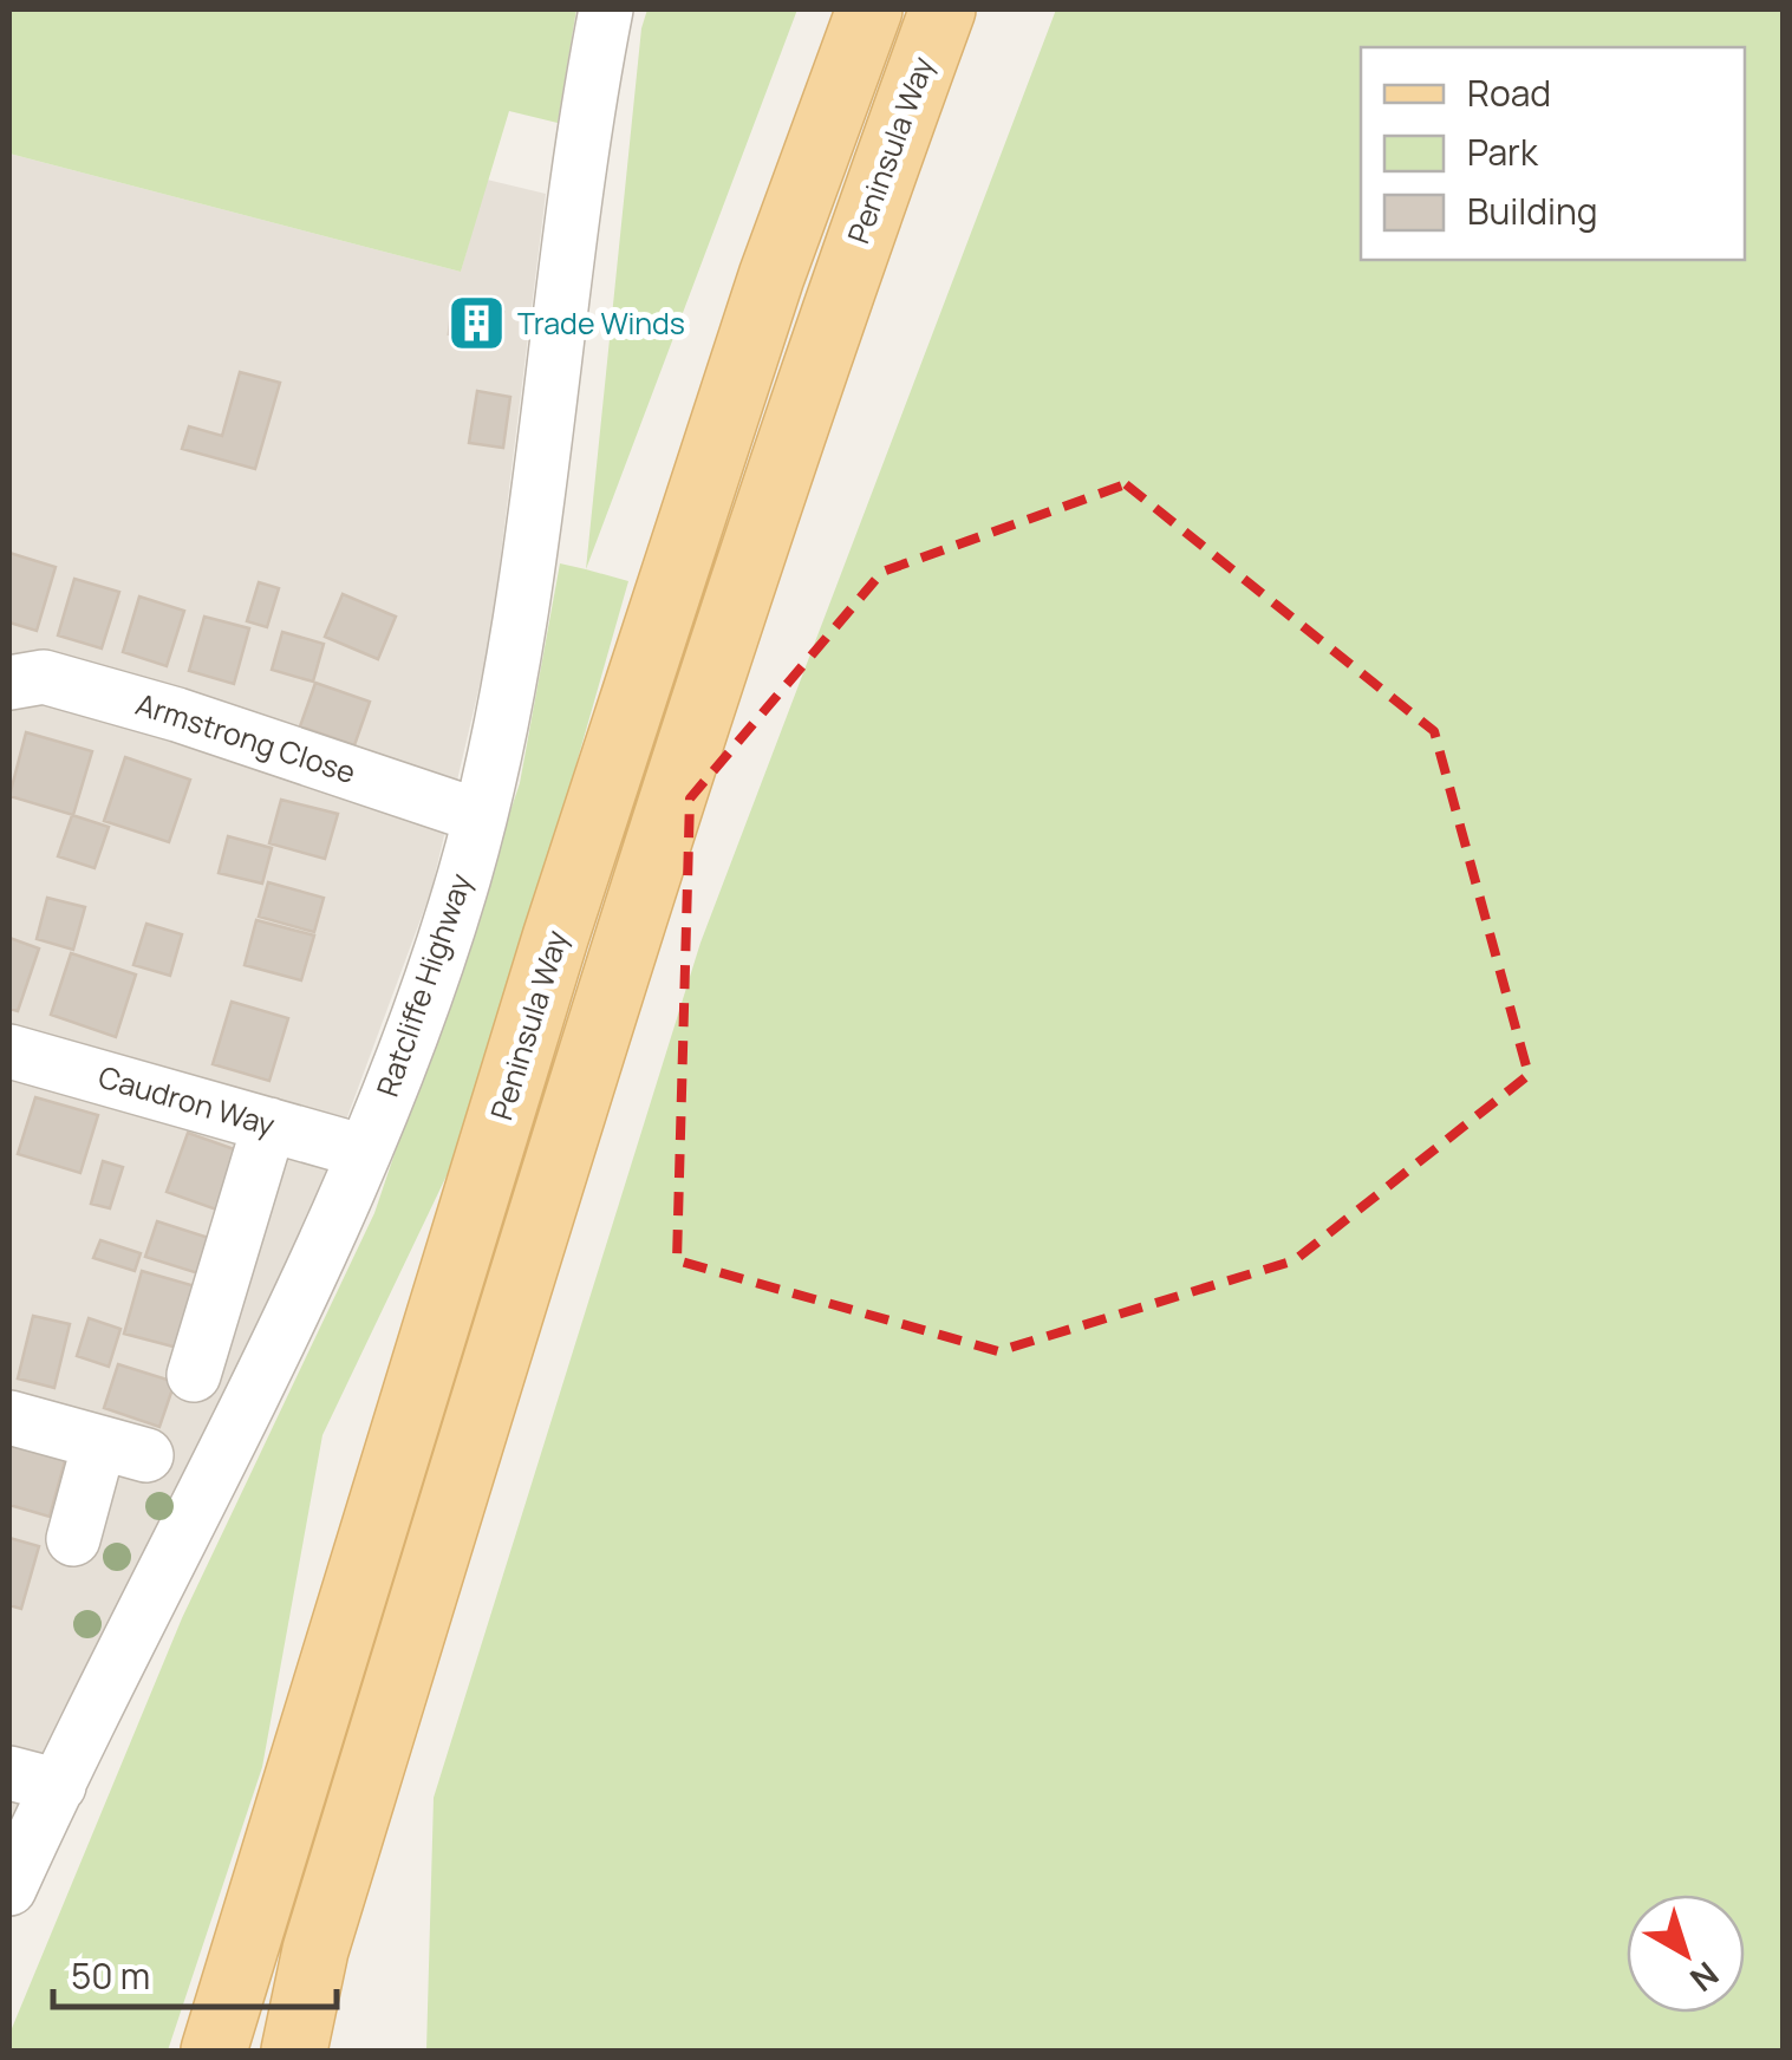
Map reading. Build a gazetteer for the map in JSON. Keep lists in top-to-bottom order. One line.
{"streets":{"main road":["Peninsula Way"],"street":["Armstrong Close","Ratcliffe Highway","Caudron Way"]},"crossings":[["Armstrong Close","Ratcliffe Highway"],["Ratcliffe Highway","Caudron Way"]],"places":{"building":["Trade Winds"]},"legend":["Road","Park","Building"],"scale_bar":"50 m","north":"bottom right"}
